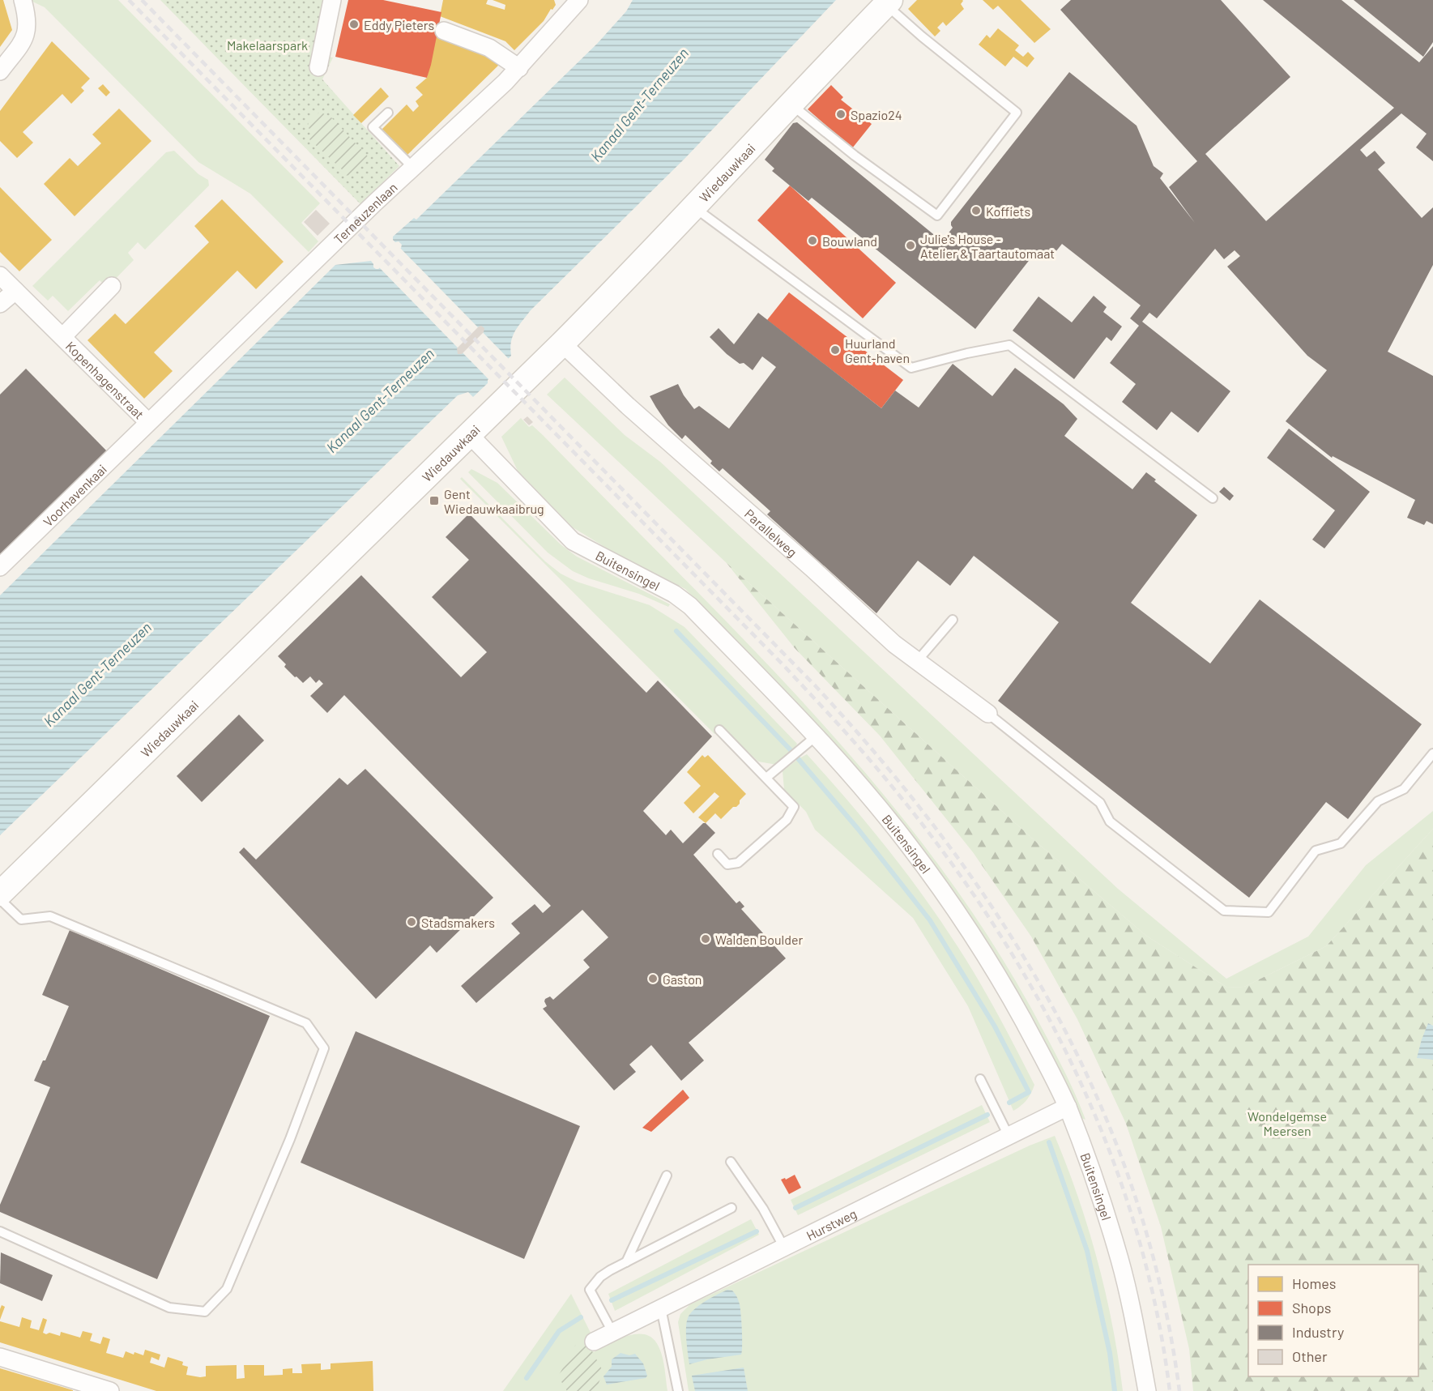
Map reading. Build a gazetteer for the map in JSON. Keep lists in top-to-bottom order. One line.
{"streets":{"main road":["Wiedauwkaai"],"street":["Terneuzenlaan","Kopenhagenstraat","Voorhavenkaai","Parallelweg","Buitensingel","Hurstweg"]},"crossings":[["Wiedauwkaai","Parallelweg"],["Wiedauwkaai","Buitensingel"],["Terneuzenlaan","Kopenhagenstraat"],["Terneuzenlaan","Voorhavenkaai"],["Kopenhagenstraat","Voorhavenkaai"],["Buitensingel","Hurstweg"]],"water":["Kanaal Gent-Terneuzen"],"parks":["Makelaarspark","Wondelgemse Meersen"],"places":{"other":["Eddy Pieters","Spazio24","Koffiets","Bouwland","Julie's House - Atelier & Taartautomaat","Huurland Gent-haven","Stadsmakers","Walden Boulder","Gaston"],"transit":["Gent Wiedauwkaaibrug"]},"legend":["Homes","Shops","Industry","Other"]}
